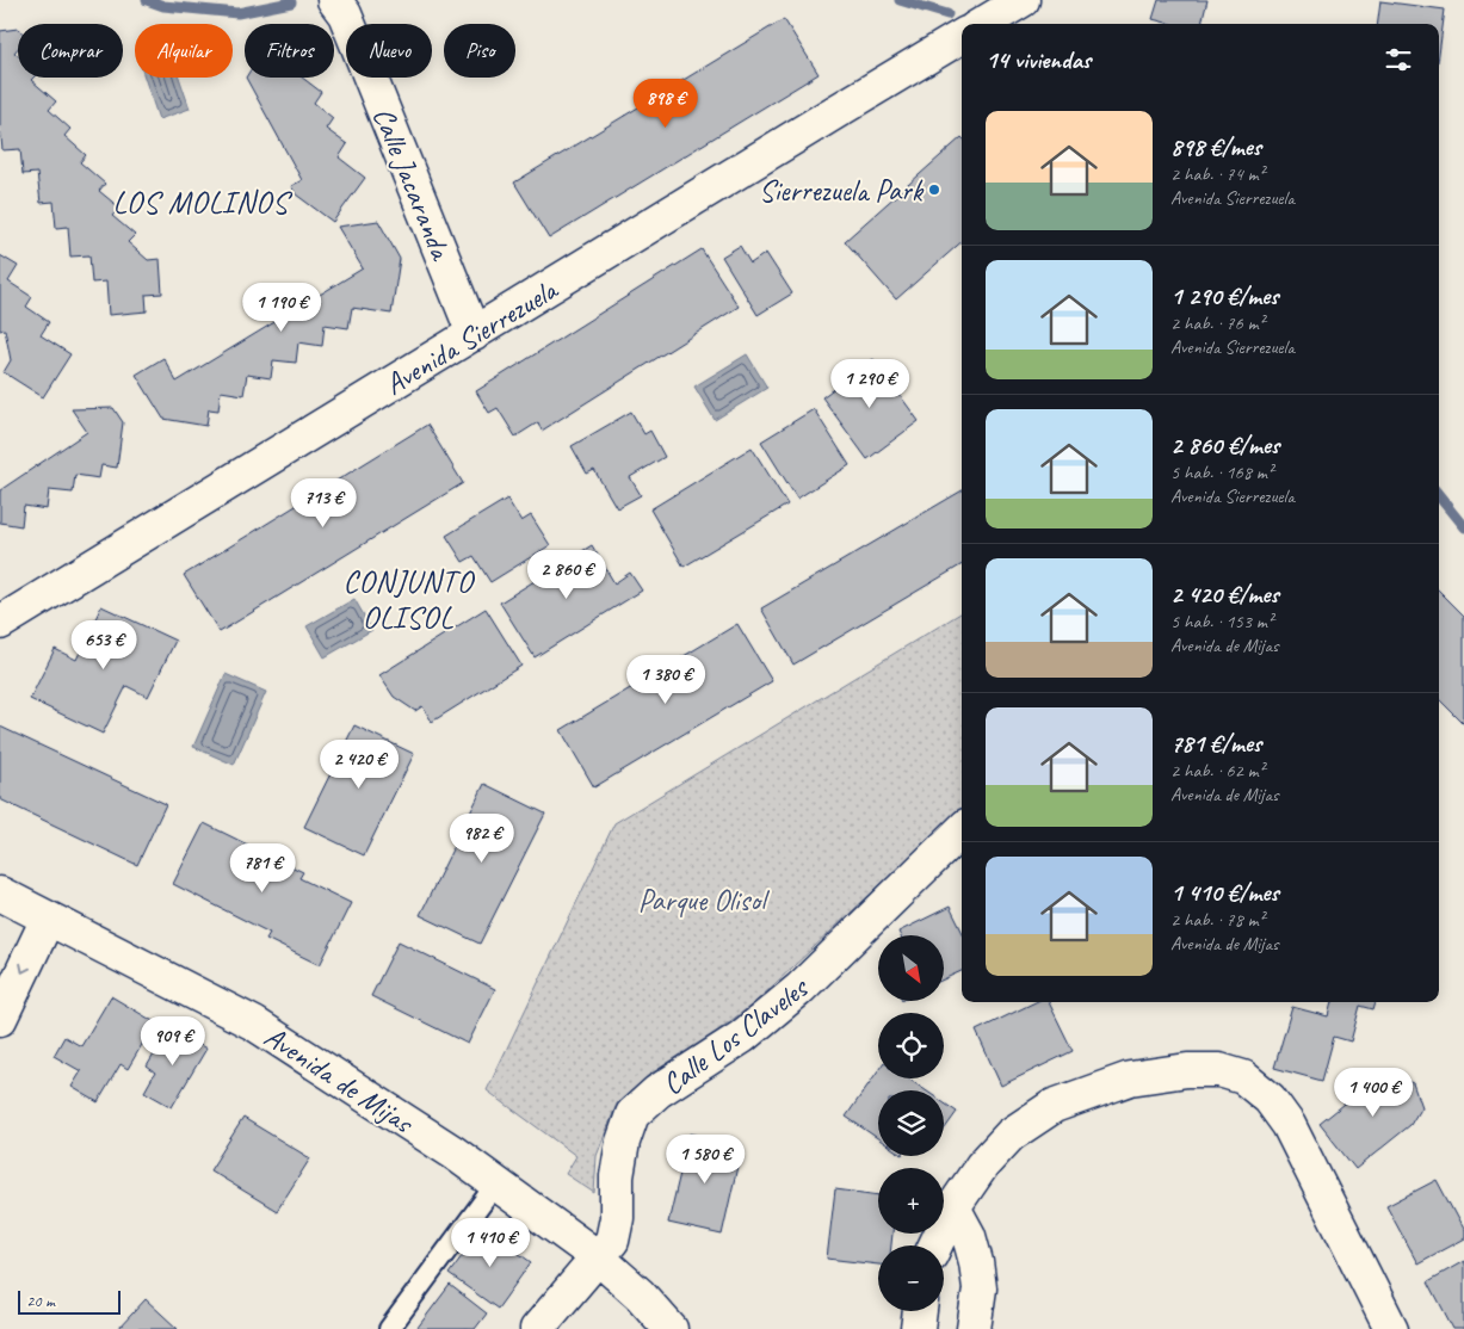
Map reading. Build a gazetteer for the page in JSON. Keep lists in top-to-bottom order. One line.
{"streets":{"street":["Calle Jacaranda","Avenida Sierrezuela","Calle Los Claveles","Avenida de Mijas"]},"crossings":[["Calle Jacaranda","Avenida Sierrezuela"],["Calle Los Claveles","Avenida de Mijas"]],"districts":["LOS MOLINOS","CONJUNTO OLISOL"],"parks":["Parque Olisol"],"places":["Sierrezuela Park"],"scale_bar":"20 m","north":"bottom right","page":{"chip":["Comprar","Alquilar","Filtros","Nuevo","Piso"],"heading":"14 viviendas","price":["898 €","1 190 €","1 290 €","713 €","2 860 €","653 €","1 380 €","2 420 €","982 €","781 €","909 €","1 400 €","1 580 €","1 410 €"],"list":[{"name":"898 €/mes","note":"2 hab. · 74 m² · Avenida Sierrezuela"},{"name":"1 290 €/mes","note":"2 hab. · 76 m² · Avenida Sierrezuela"},{"name":"2 860 €/mes","note":"5 hab. · 168 m² · Avenida Sierrezuela"},{"name":"2 420 €/mes","note":"5 hab. · 153 m² · Avenida de Mijas"},{"name":"781 €/mes","note":"2 hab. · 62 m² · Avenida de Mijas"},{"name":"1 410 €/mes","note":"2 hab. · 78 m² · Avenida de Mijas"}],"map_buttons":["+","−"],"scale":"20 m"}}
